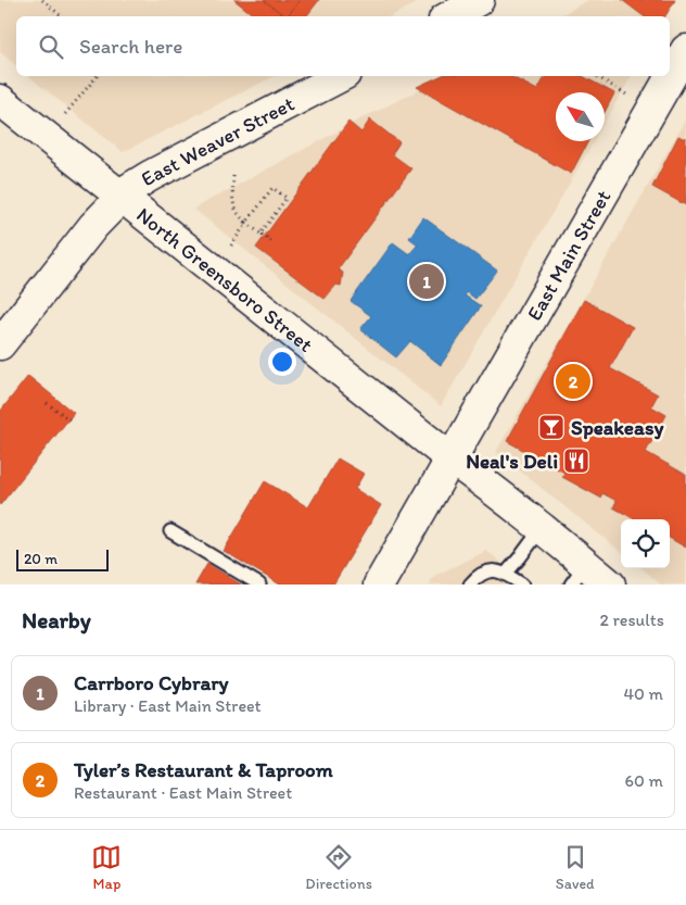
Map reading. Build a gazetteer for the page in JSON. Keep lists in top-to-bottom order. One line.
{"streets":{"main road":["East Weaver Street","East Main Street","North Greensboro Street"]},"crossings":[["East Weaver Street","North Greensboro Street"],["East Main Street","North Greensboro Street"]],"places":{"bar":["Speakeasy"],"restaurant":["Neal's Deli"]},"scale_bar":"20 m","north":"top left","page":{"search":"Search here","pins":["1","2"],"scale":"20 m","heading":["Nearby","2 results"],"list":[{"mark":"1","name":"Carrboro Cybrary","note":"Library · East Main Street","value":"40 m"},{"mark":"2","name":"Tyler’s Restaurant & Taproom","note":"Restaurant · East Main Street","value":"60 m"}],"nav":["Map","Directions","Saved"]}}
